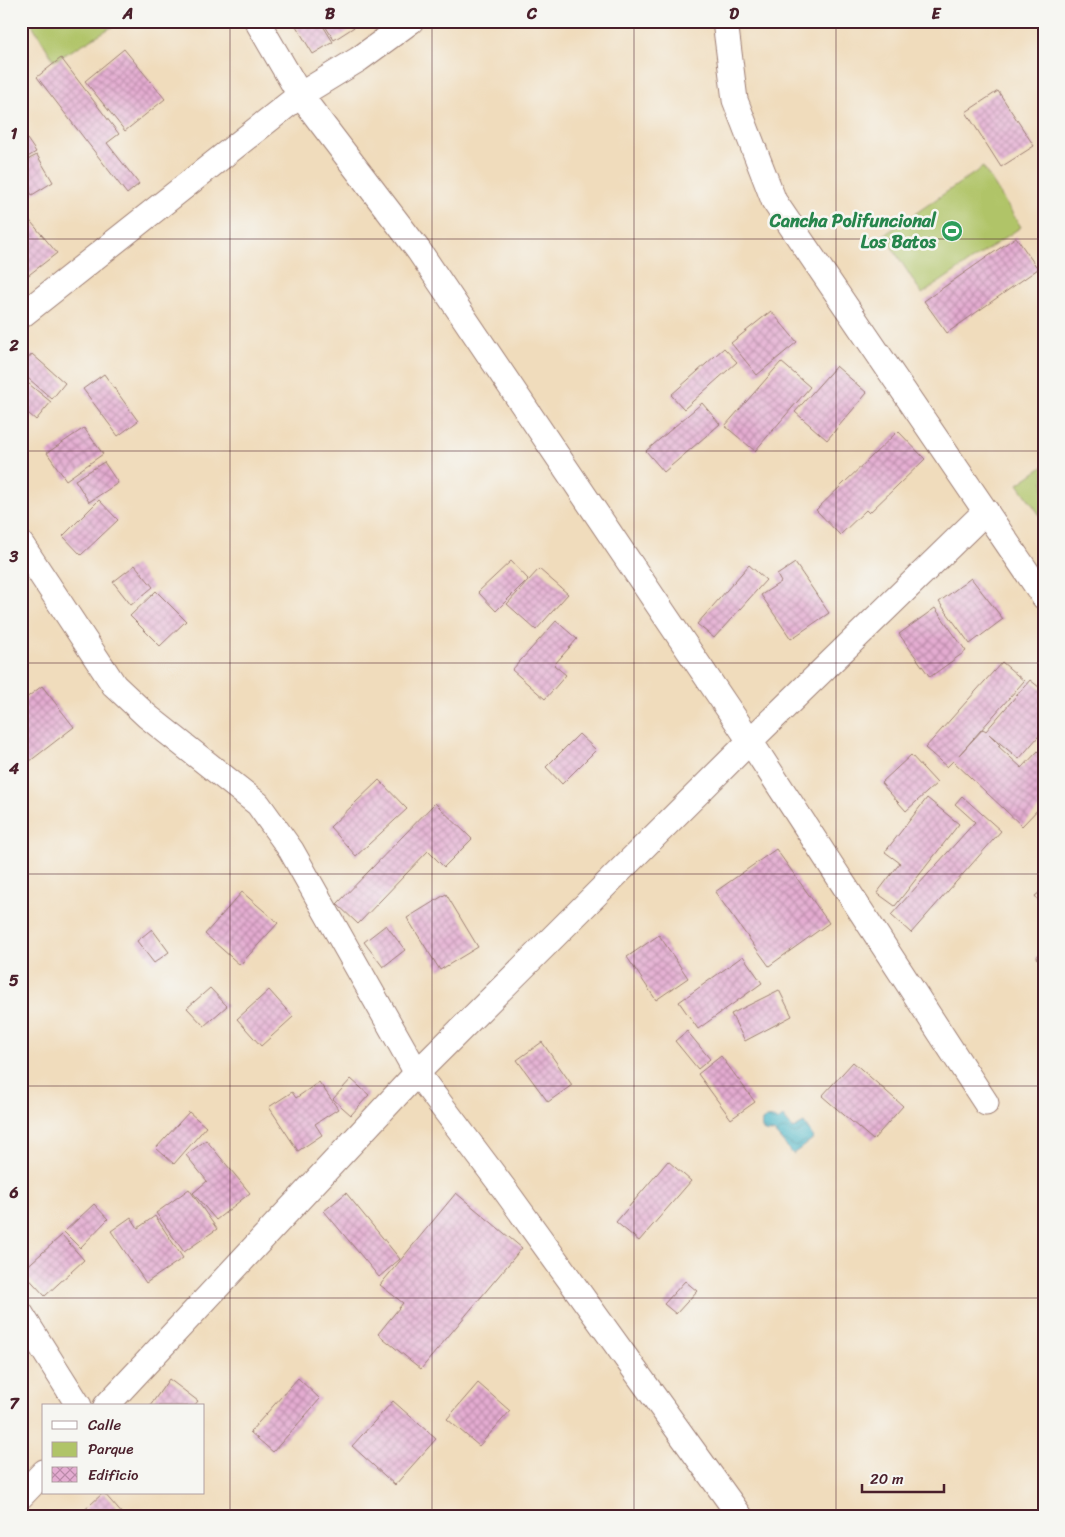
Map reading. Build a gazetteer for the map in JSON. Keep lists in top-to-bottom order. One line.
{"places":{"sports":["Cancha Polifuncional Los Batos"]},"legend":["Calle","Parque","Edificio"],"scale_bar":"20 m","grid":{"columns":["A","B","C","D","E"],"rows":["1","2","3","4","5","6","7"]}}
